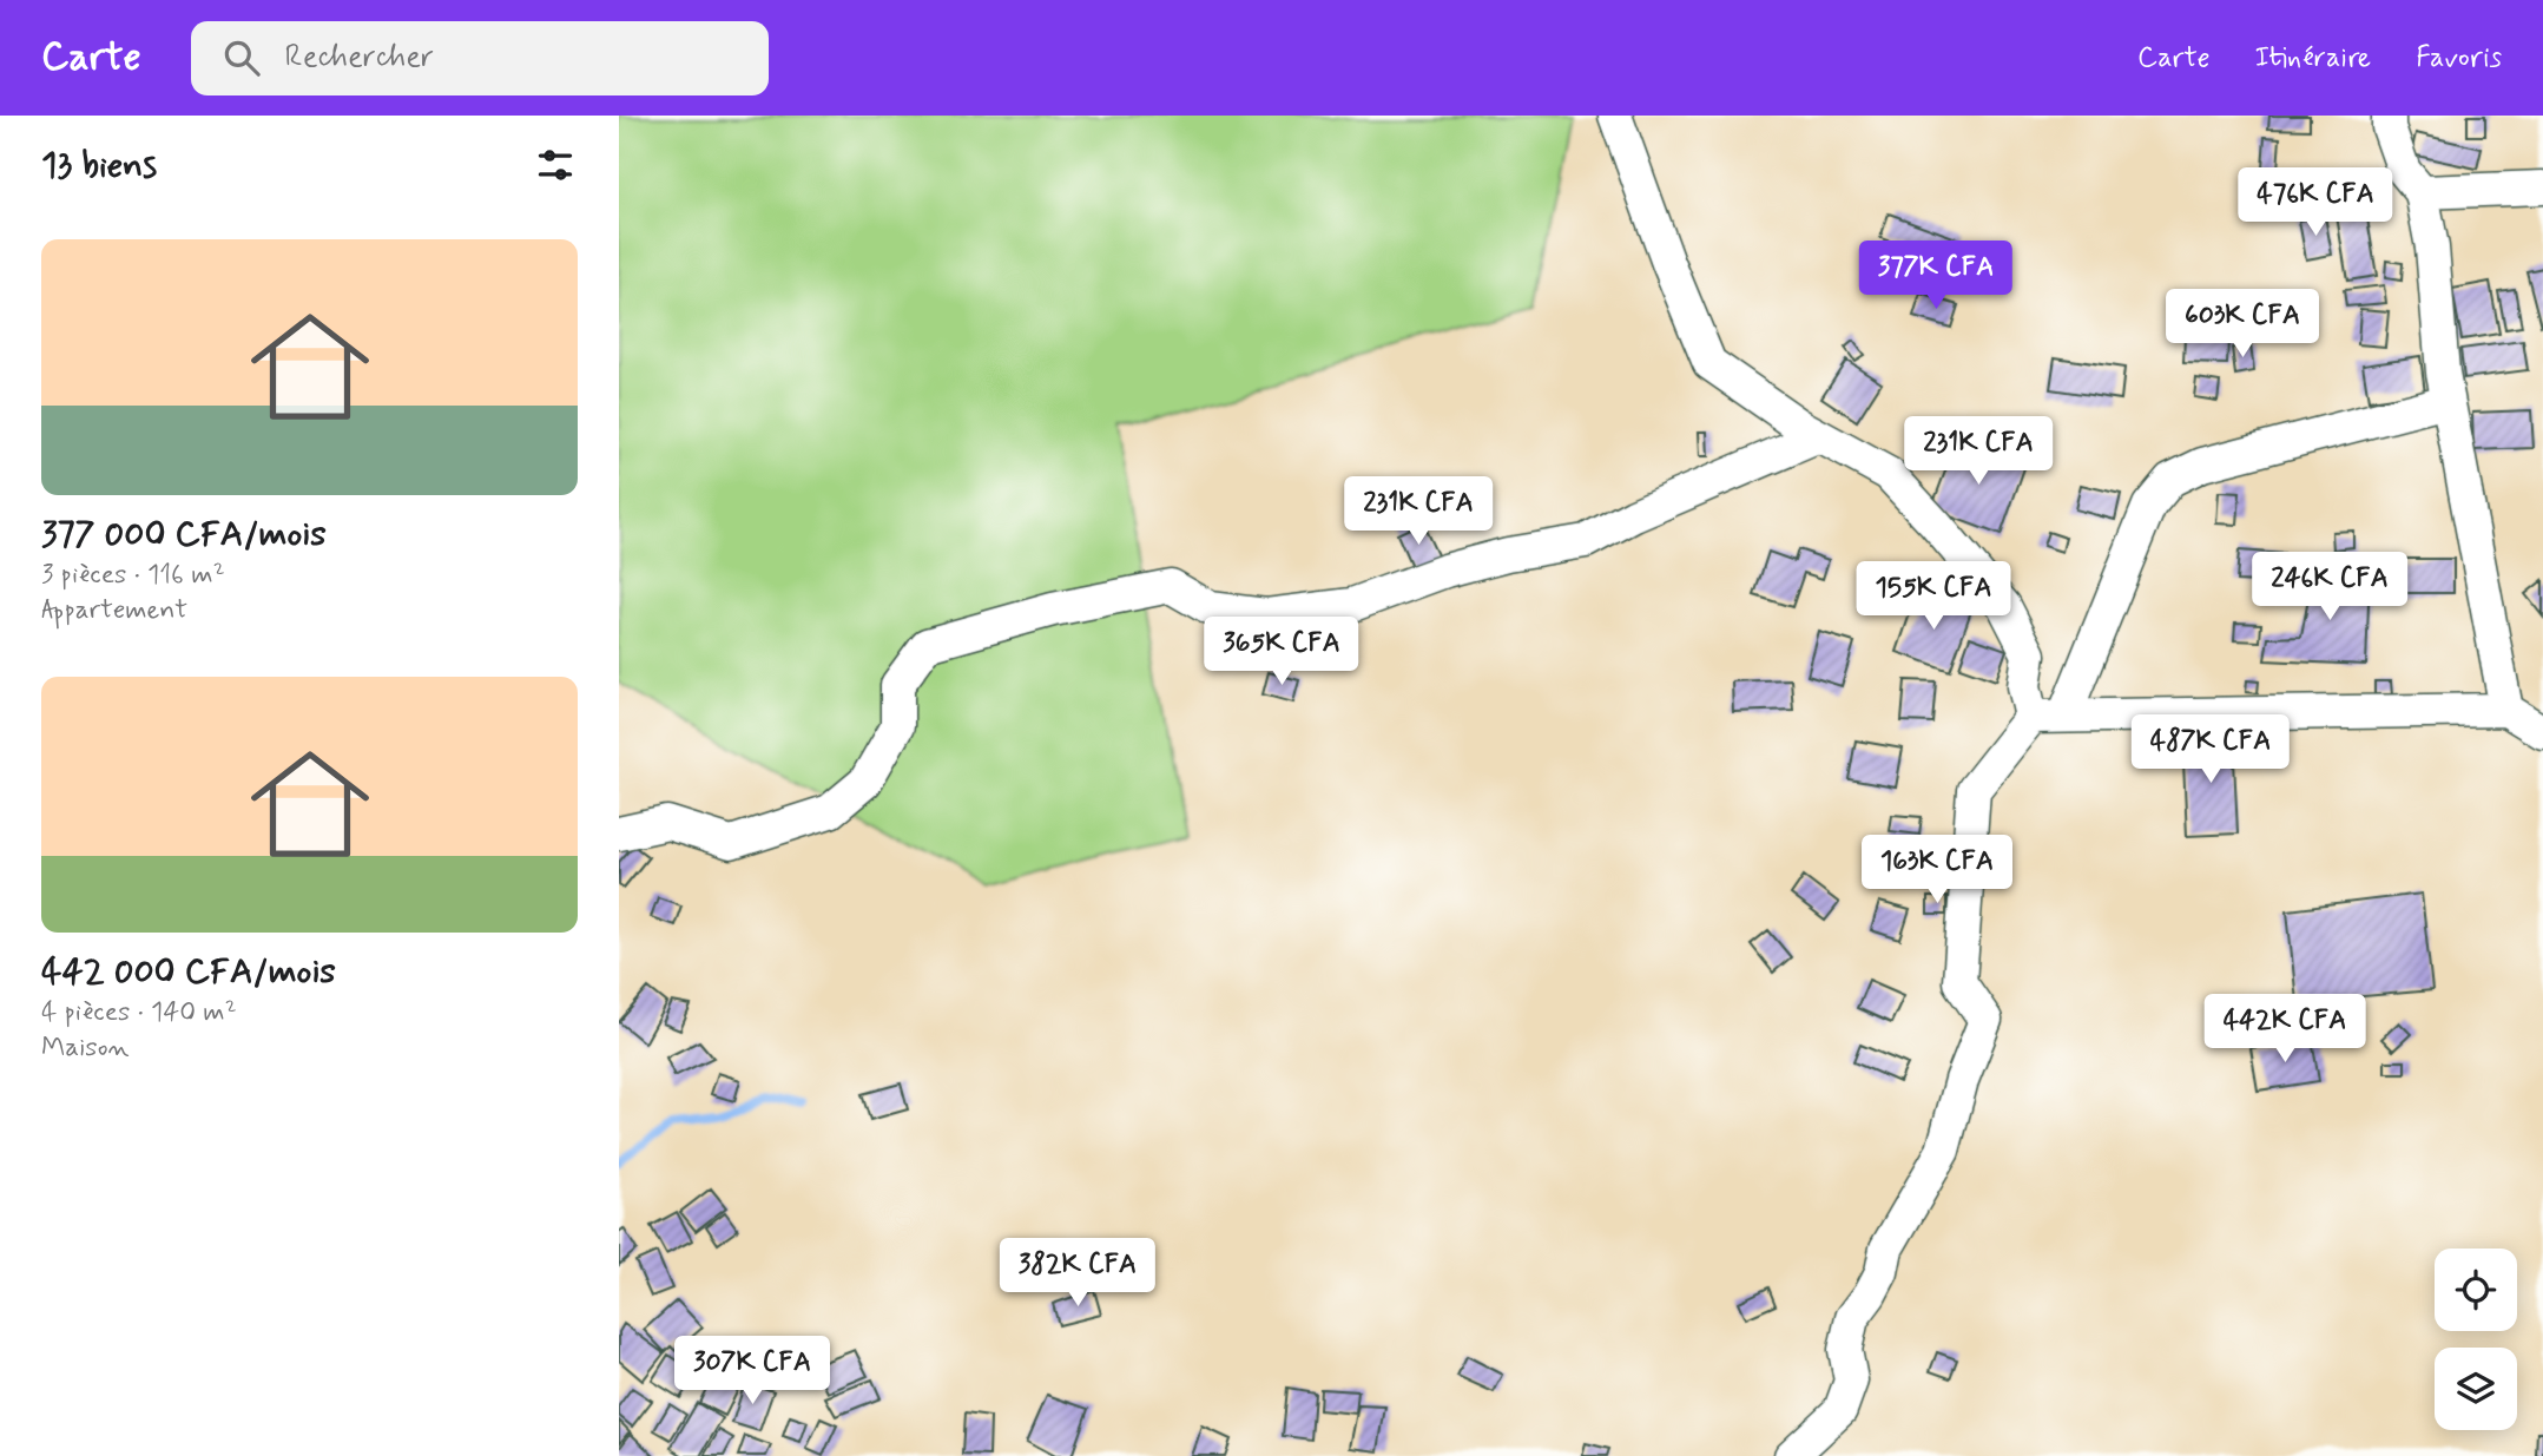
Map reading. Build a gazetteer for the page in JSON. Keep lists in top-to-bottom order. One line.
{"page":{"header":"Carte","search":"Rechercher","nav":["Carte","Itinéraire","Favoris"],"heading":"13 biens","price":["476K CFA","377K CFA","603K CFA","231K CFA","231K CFA","246K CFA","155K CFA","365K CFA","487K CFA","163K CFA","442K CFA","382K CFA","307K CFA"],"list":[{"name":"377 000 CFA/mois","note":"3 pièces · 116 m² · Appartement"},{"name":"442 000 CFA/mois","note":"4 pièces · 140 m² · Maison"}]}}
